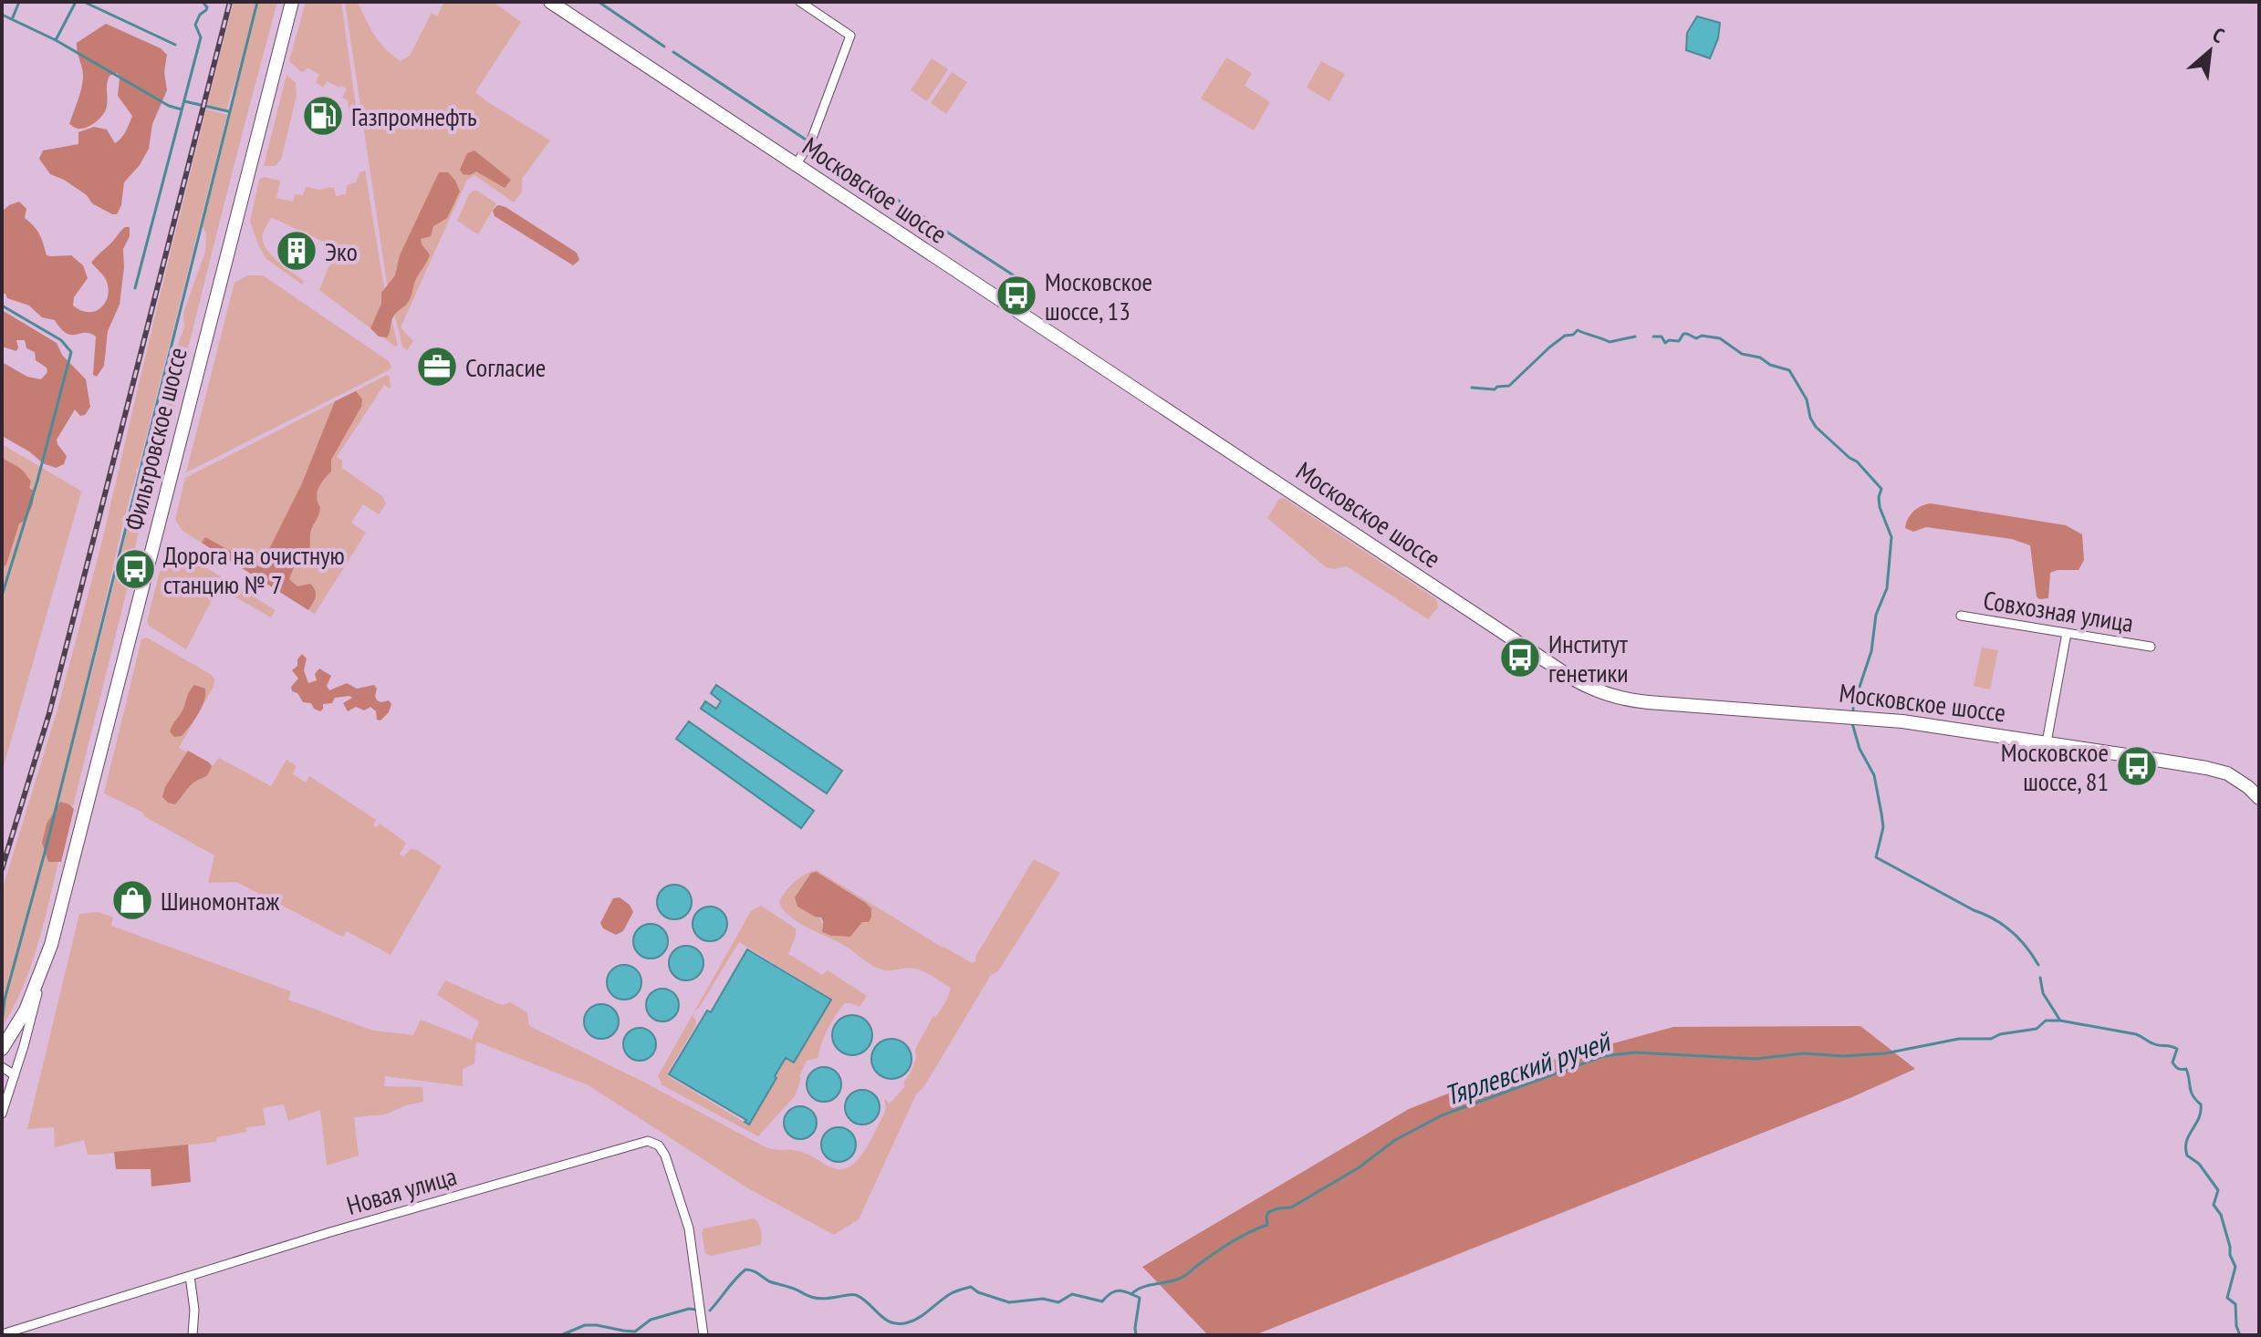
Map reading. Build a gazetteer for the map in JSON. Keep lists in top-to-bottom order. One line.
{"streets":{"main road":["Московское шоссе","Фильтровское шоссе"],"street":["Совхозная улица","Новая улица"]},"water":["Тярлевский ручей"],"places":{"fuel station":["Газпромнефть"],"building":["Эко"],"bus stop":["Московское шоссе, 13","Дорога на очистную станцию № 7","Институт генетики","Московское шоссе, 81"],"office":["Согласие"],"shop":["Шиномонтаж"]},"north":"top right"}
